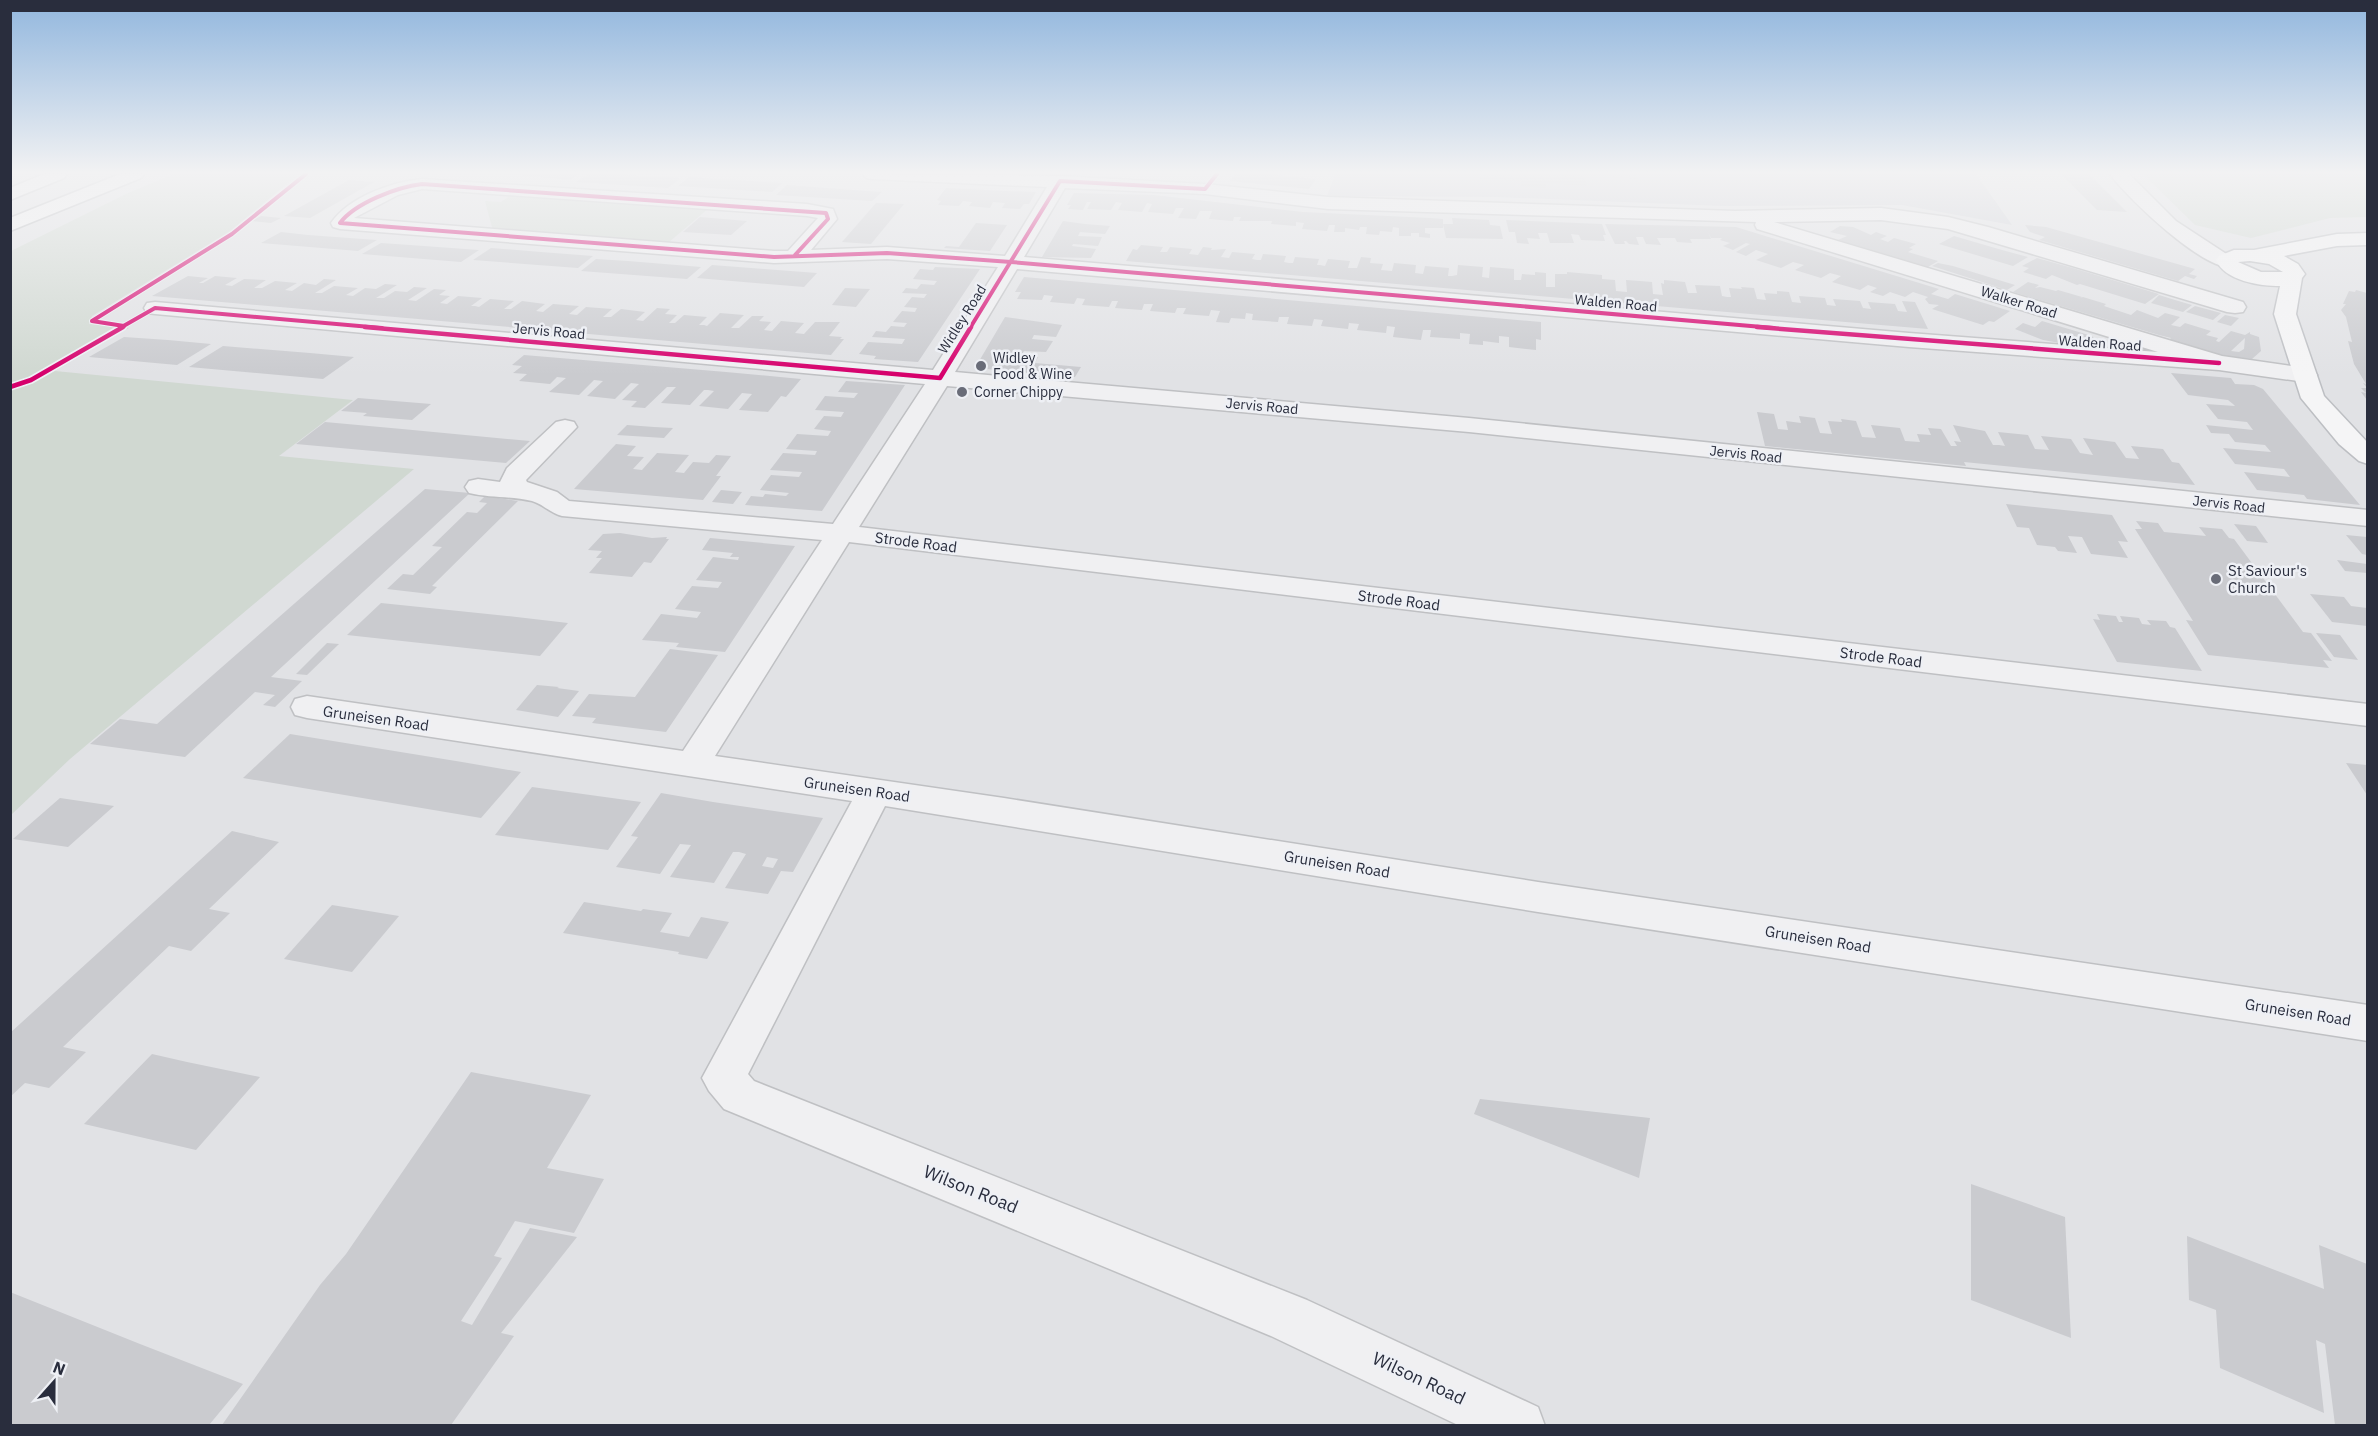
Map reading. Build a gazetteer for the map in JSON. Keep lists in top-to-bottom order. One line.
{"streets":{"street":["Walker Road","Walden Road","Widley Road","Jervis Road","Strode Road","Gruneisen Road","Wilson Road"]},"crossings":[["Walker Road","Walden Road"],["Walden Road","Widley Road"],["Widley Road","Jervis Road"],["Widley Road","Strode Road"],["Widley Road","Gruneisen Road"],["Gruneisen Road","Wilson Road"]],"places":["Widley Food & Wine","Corner Chippy","St Saviour's Church"],"north":"top"}
